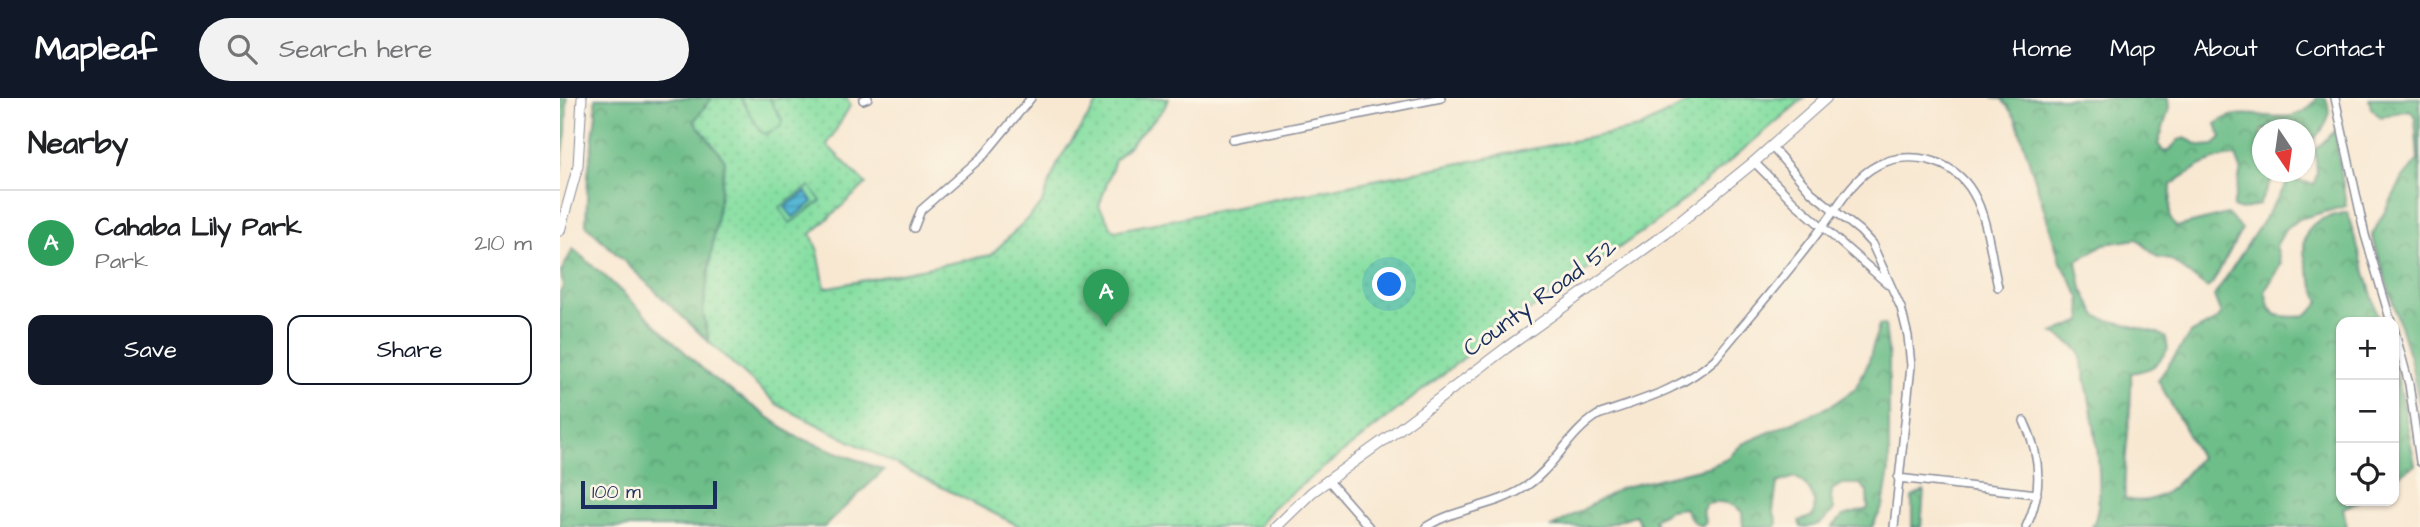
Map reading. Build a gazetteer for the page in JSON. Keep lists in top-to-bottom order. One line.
{"streets":{"main road":["County Road 52"]},"scale_bar":"100 m","north":"bottom","page":{"header":"Mapleaf","search":"Search here","nav":["Home","Map","About","Contact"],"heading":"Nearby","list":[{"mark":"A","name":"Cahaba Lily Park","note":"Park","value":"210 m"}],"pins":"A","buttons":["Save","Share"],"map_buttons":["+","−"],"scale":"100 m"}}
